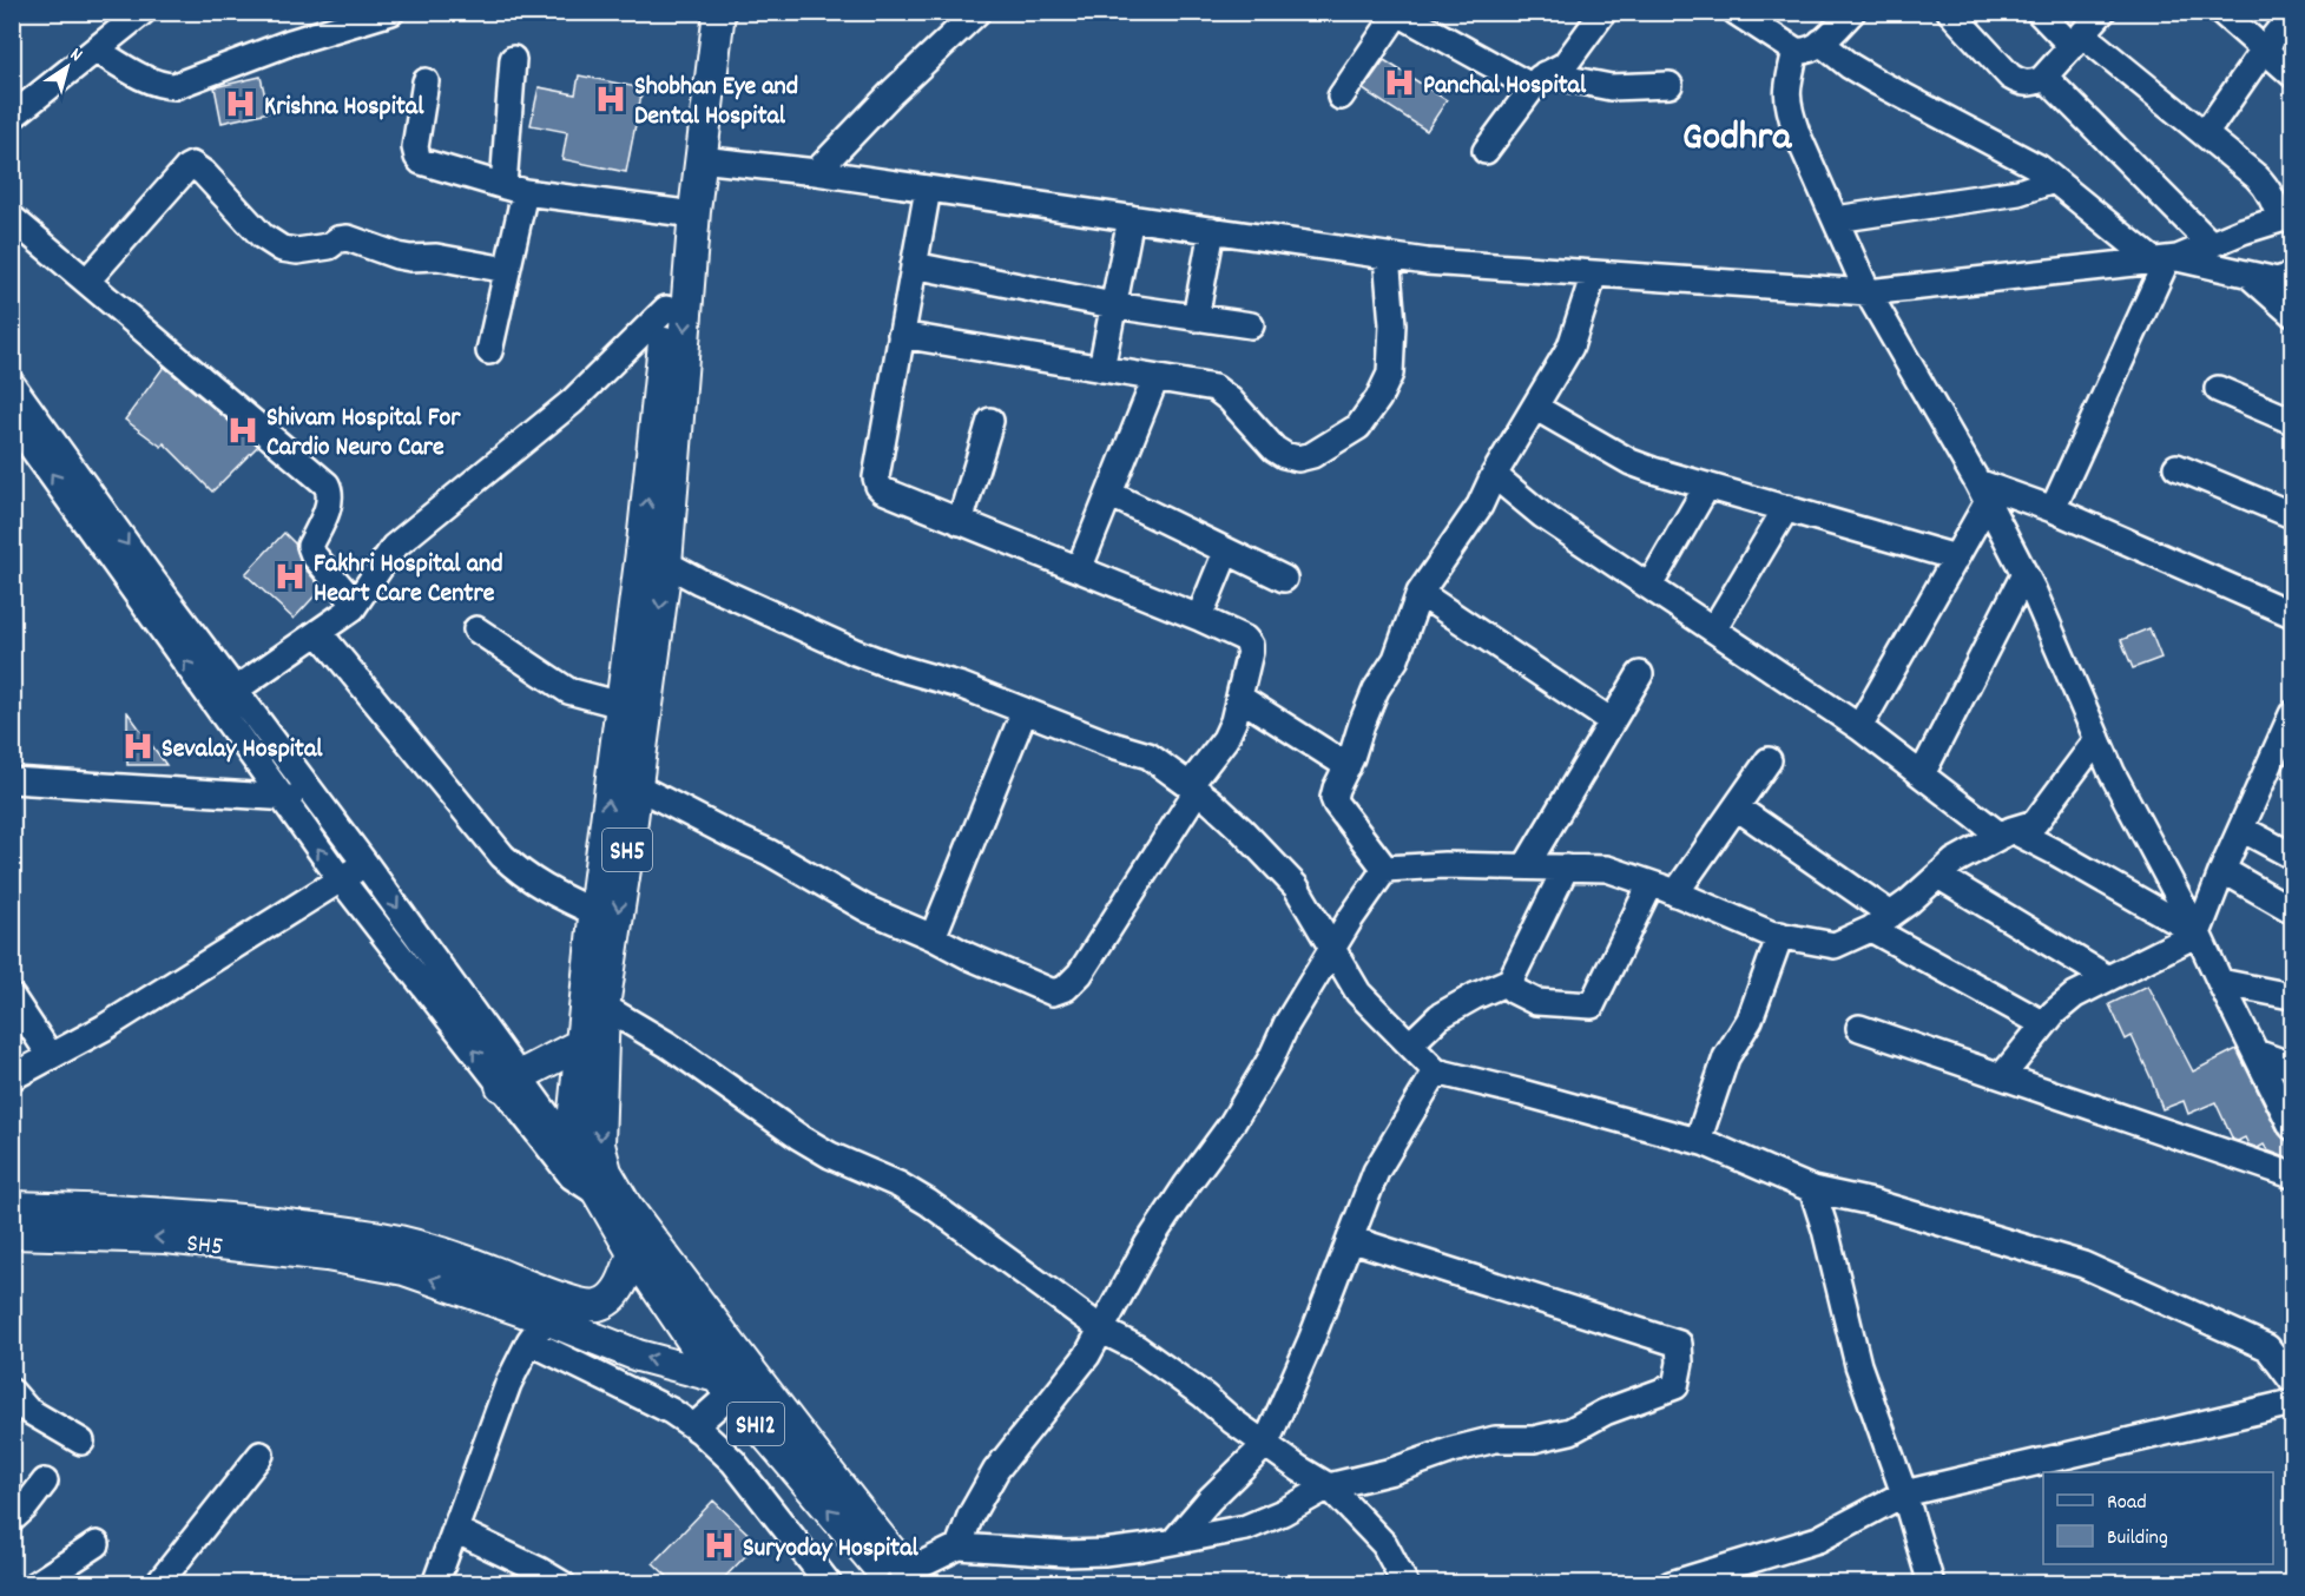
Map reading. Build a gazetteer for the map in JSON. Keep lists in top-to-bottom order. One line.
{"streets":{"main road":["SH5","SH12"]},"crossings":[["SH5","SH12"]],"one_way":["SH5"],"districts":["Godhra"],"places":{"hospital":["Panchal Hospital","Shobhan Eye and Dental Hospital","Krishna Hospital","Shivam Hospital For Cardio Neuro Care","Fakhri Hospital and Heart Care Centre","Sevalay Hospital","Suryoday Hospital"]},"legend":["Road","Building"],"north":"top right"}
